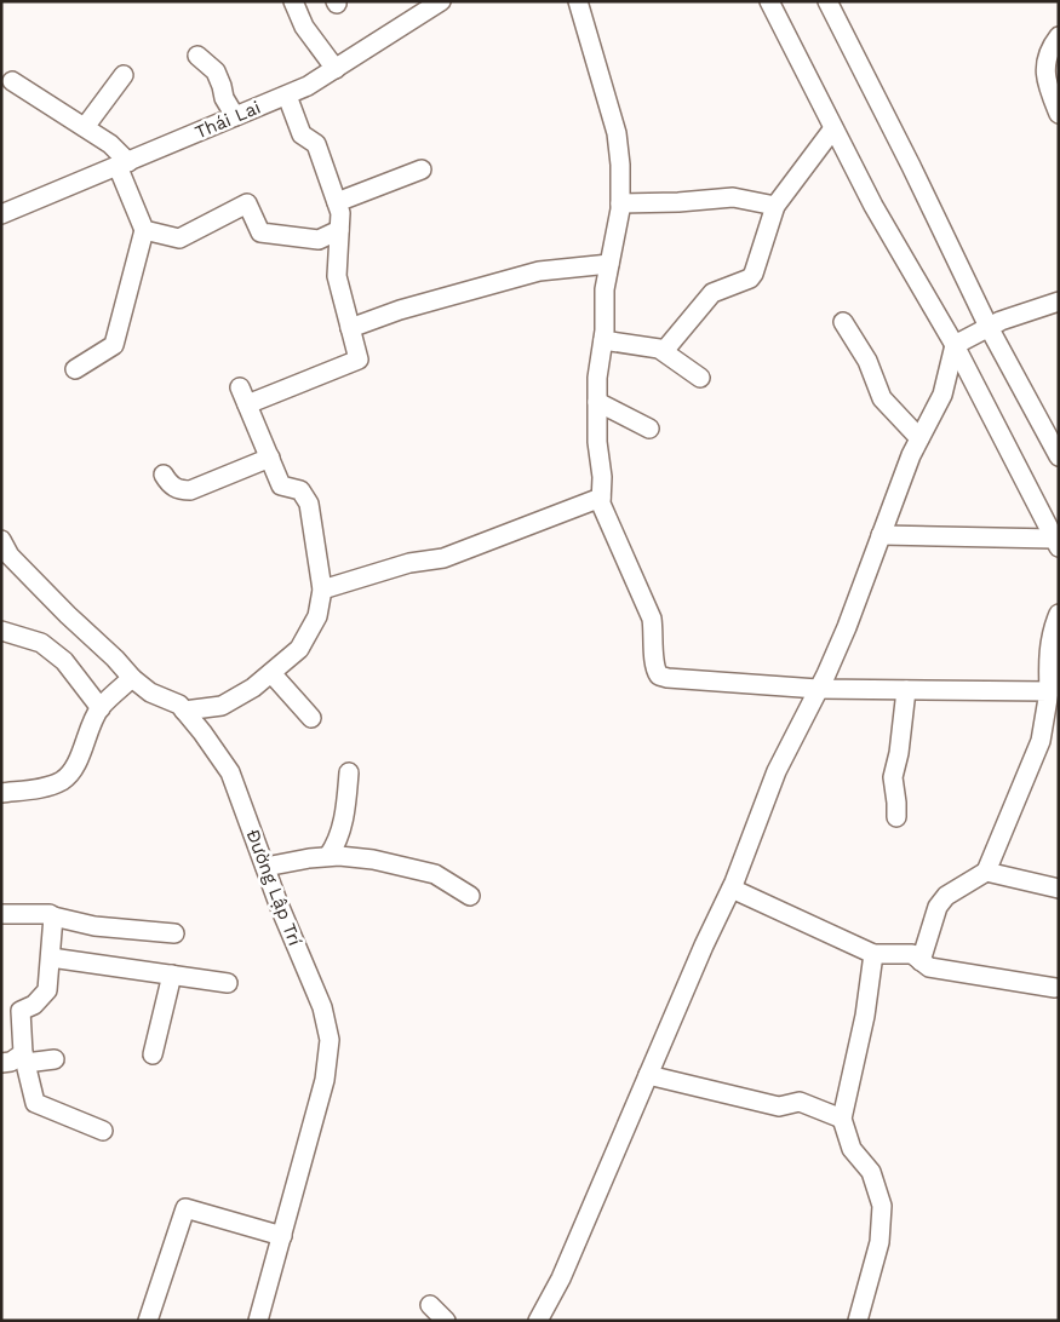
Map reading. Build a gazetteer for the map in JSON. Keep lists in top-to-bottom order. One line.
{"streets":{"street":["Thái Lai","Đường Lập Trí"]}}
